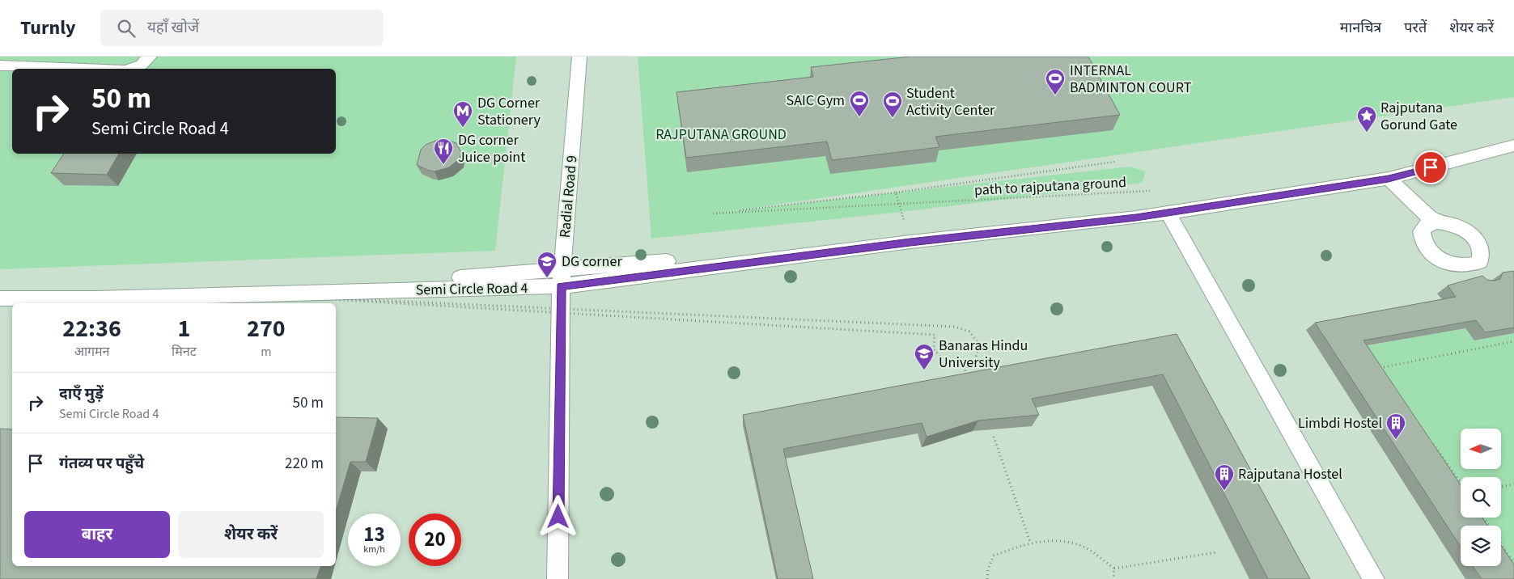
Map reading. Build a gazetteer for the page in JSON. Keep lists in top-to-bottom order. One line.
{"streets":{"lane":["Radial Road 9","Semi Circle Road 4"],"path":["path to rajputana ground"]},"crossings":[["Radial Road 9","Semi Circle Road 4"]],"parks":["RAJPUTANA GROUND"],"places":{"sports":["INTERNAL BADMINTON COURT","SAIC Gym","Student Activity Center"],"metro station":["DG Corner Stationery"],"place":["Rajputana Gorund Gate"],"restaurant":["DG corner Juice point"],"school or university":["DG corner","Banaras Hindu University"],"building":["Limbdi Hostel","Rajputana Hostel"]},"north":"left","page":{"header":"Turnly","search":"यहाँ खोजें","nav":["मानचित्र","परतें","शेयर करें"],"turn":["50 m","Semi Circle Road 4"],"eta":["22:36","आगमन","1","मिनट","270","m"],"list":[{"name":"दाएँ मुड़ें","note":"Semi Circle Road 4","value":"50 m"},{"name":"गंतव्य पर पहुँचे","value":"220 m"}],"buttons":["बाहर","शेयर करें"],"speed":"13 km/h","limit":"20"}}
